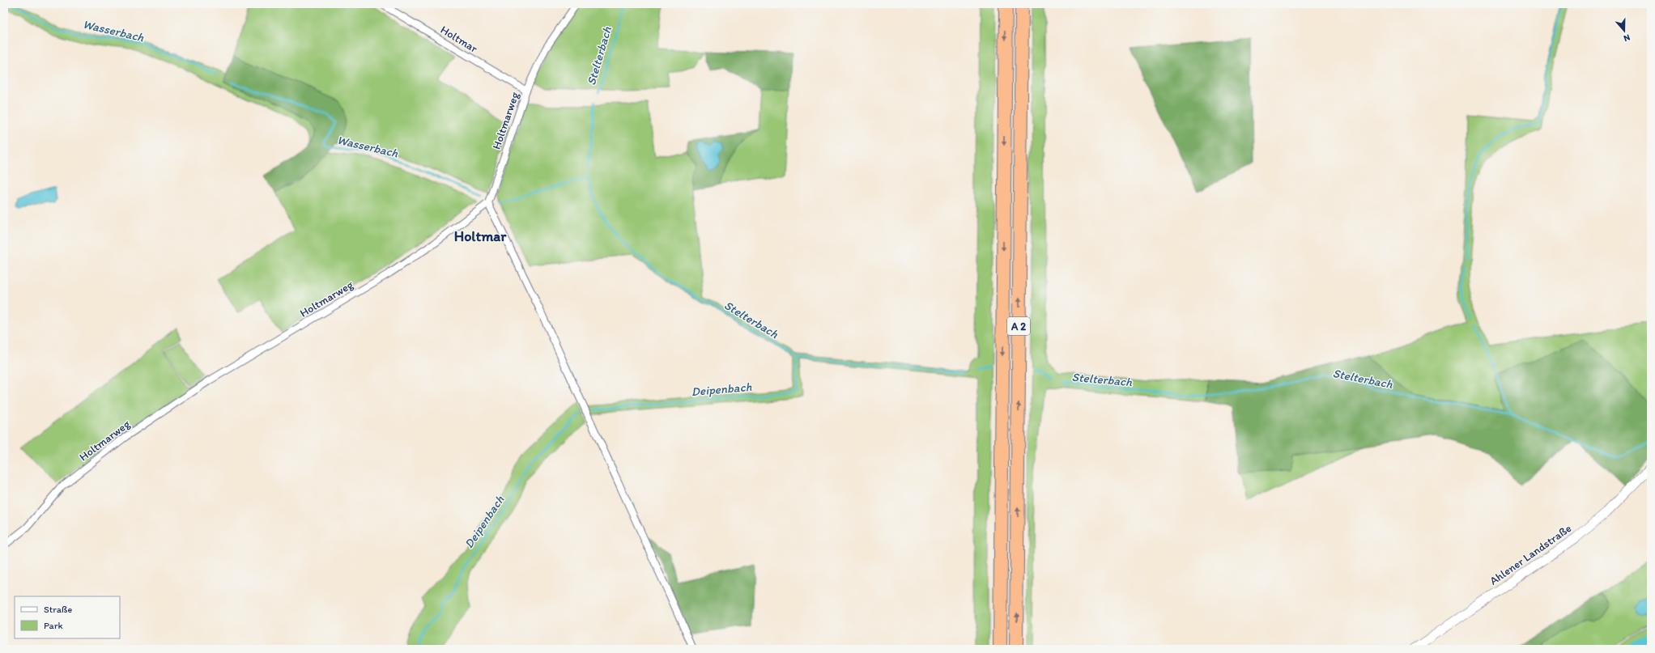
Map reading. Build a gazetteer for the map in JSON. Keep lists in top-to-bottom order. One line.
{"streets":{"highway":["A 2"],"street":["Holtmar","Holtmarweg","Ahlener Landstraße"]},"crossings":[["Holtmar","Holtmarweg"]],"districts":["Holtmar"],"water":["Wasserbach","Stelterbach","Deipenbach"],"legend":["Straße","Park"],"north":"bottom"}
